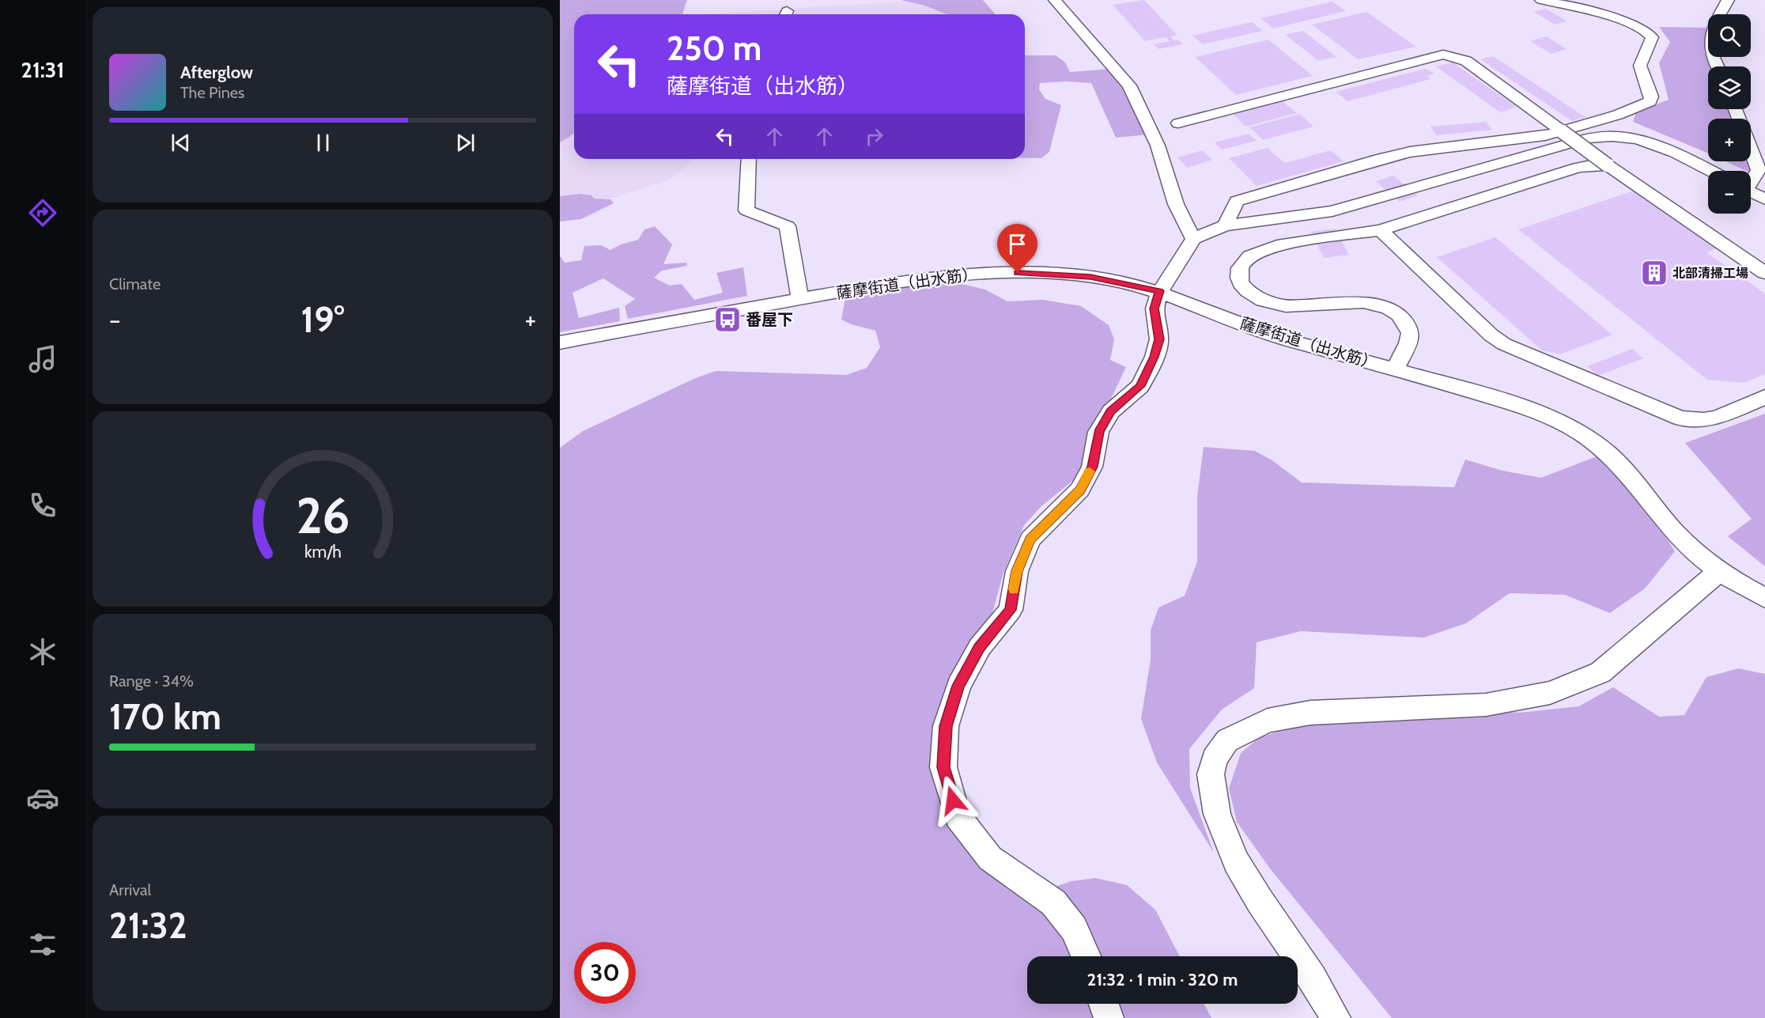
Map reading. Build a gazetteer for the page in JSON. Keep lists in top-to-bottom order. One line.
{"streets":{"street":["薩摩街道（出水筋）"]},"places":{"building":["北部清掃工場"],"bus stop":["番屋下"]},"page":{"tabs":"21:31","map_buttons":["+","−"],"turn":["250 m","薩摩街道（出水筋）"],"song":["Afterglow","The Pines"],"tile":["Climate",["Range · 34%","170 km"],["Arrival","21:32"]],"heat":["−","19°","+"],"limit":"30","trip":"21:32 · 1 min · 320 m","gauge":["26","km/h"]}}
